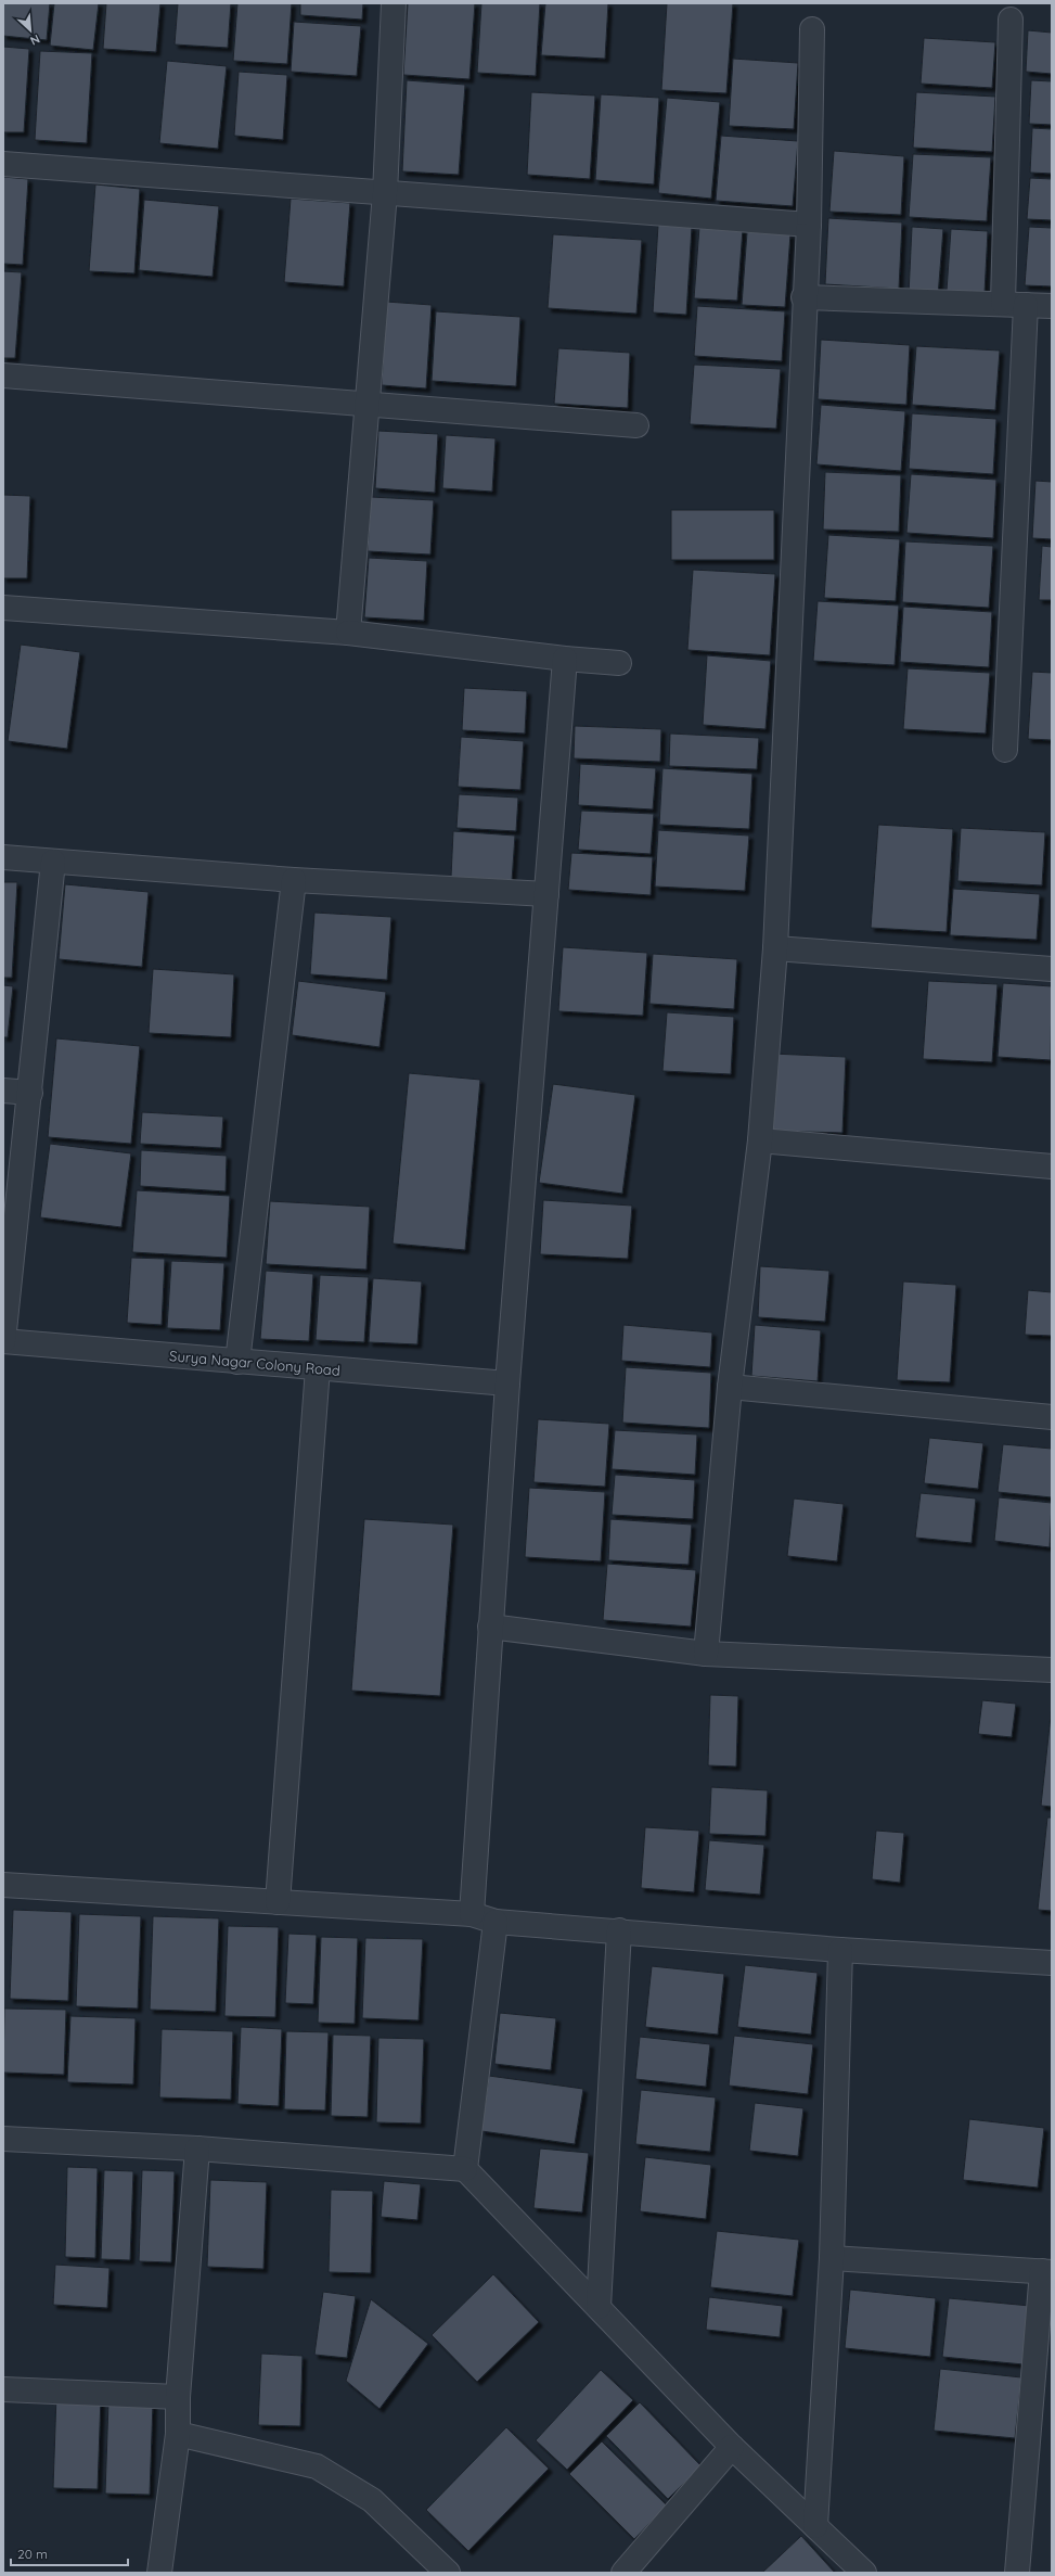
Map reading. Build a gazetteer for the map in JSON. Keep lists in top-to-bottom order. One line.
{"streets":{"street":["Surya Nagar Colony Road"]},"scale_bar":"20 m","north":"bottom right"}
